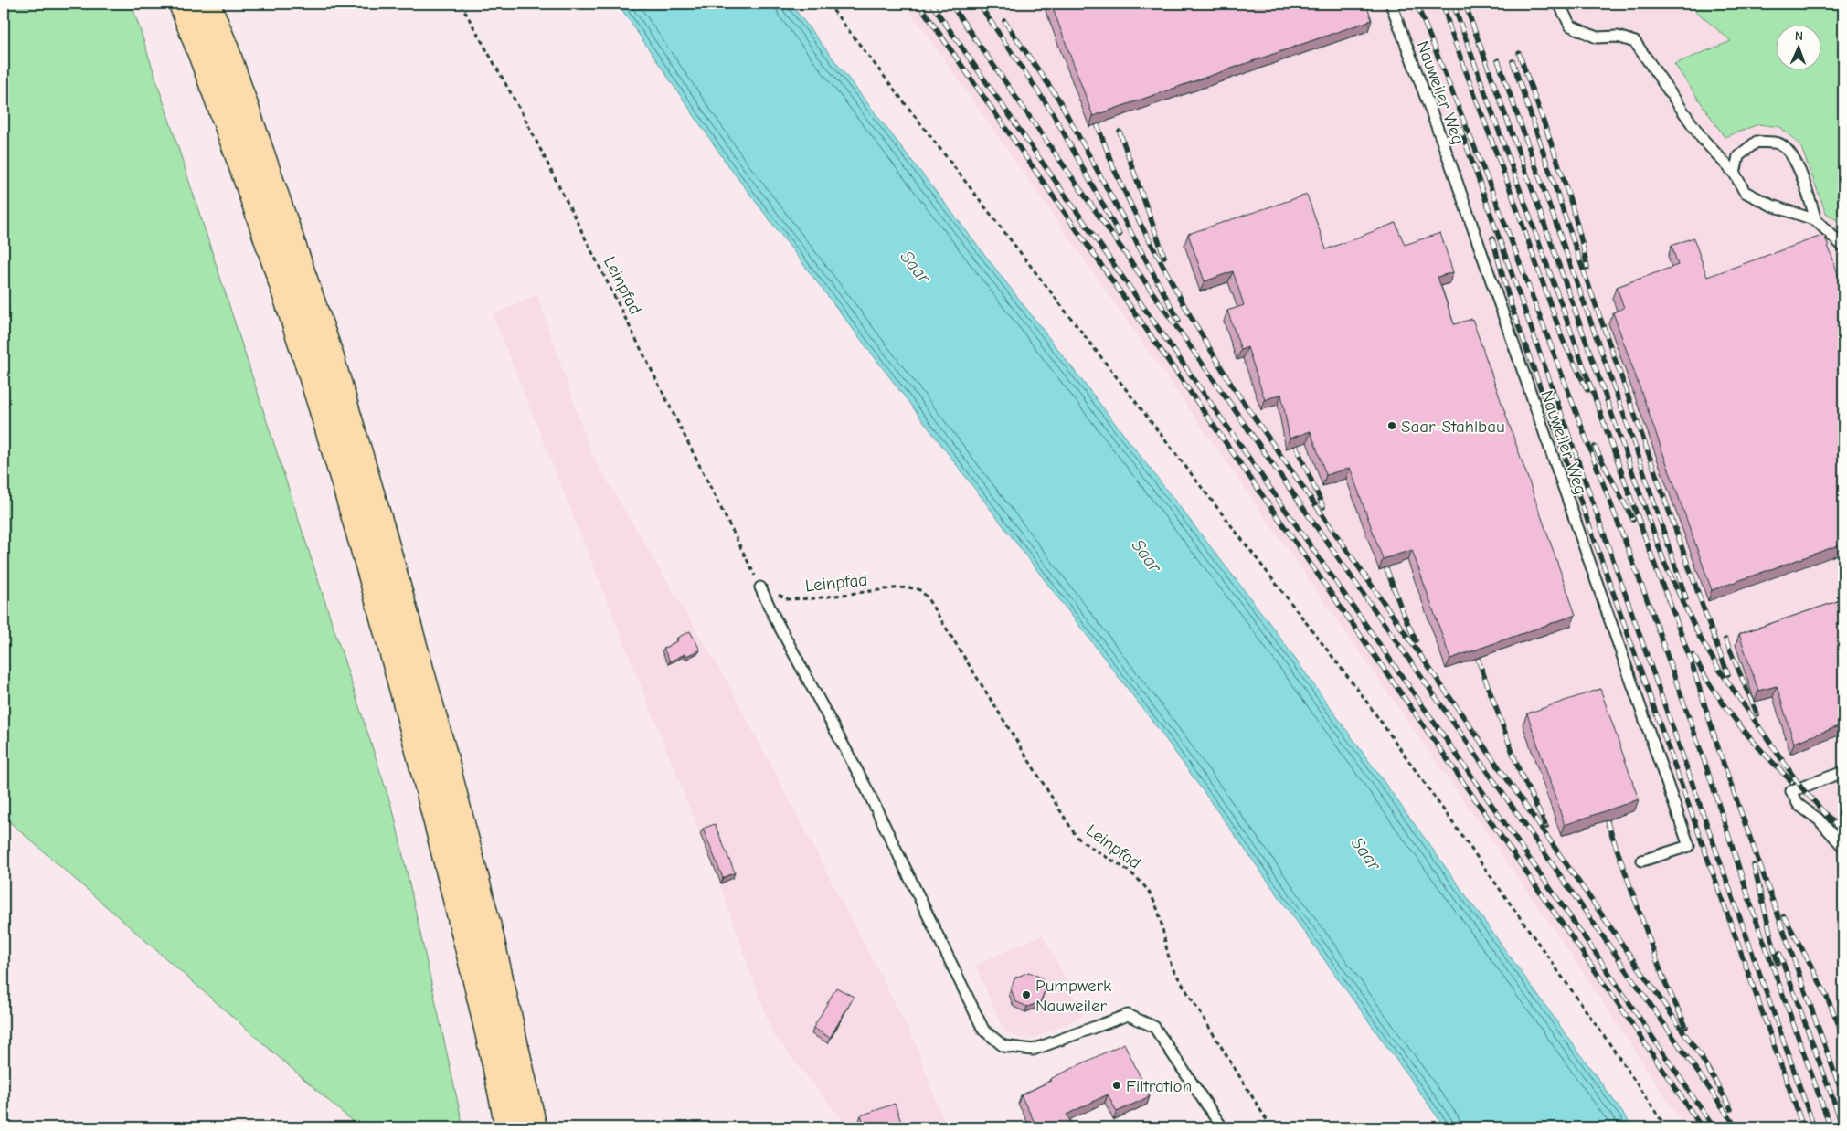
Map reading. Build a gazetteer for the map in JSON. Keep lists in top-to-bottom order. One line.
{"streets":{"lane":["Nauweiler Weg"],"path":["Leinpfad"]},"water":["Saar"],"places":["Saar-Stahlbau","Pumpwerk Nauweiler","Filtration"],"north":"top"}
